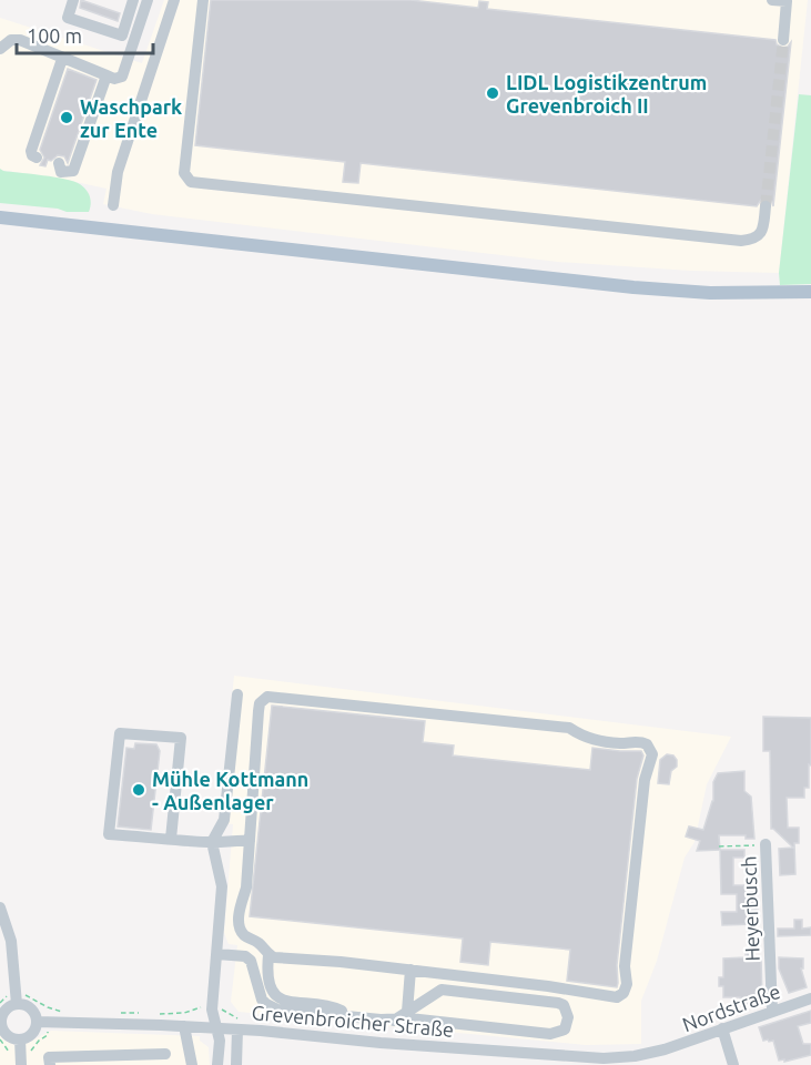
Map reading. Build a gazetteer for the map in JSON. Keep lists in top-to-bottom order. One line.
{"streets":{"street":["Heyerbusch","Nordstraße","Grevenbroicher Straße"]},"crossings":[["Heyerbusch","Nordstraße"],["Nordstraße","Grevenbroicher Straße"]],"places":["LIDL Logistikzentrum Grevenbroich II","Waschpark zur Ente","Mühle Kottmann - Außenlager"],"scale_bar":"100 m"}
